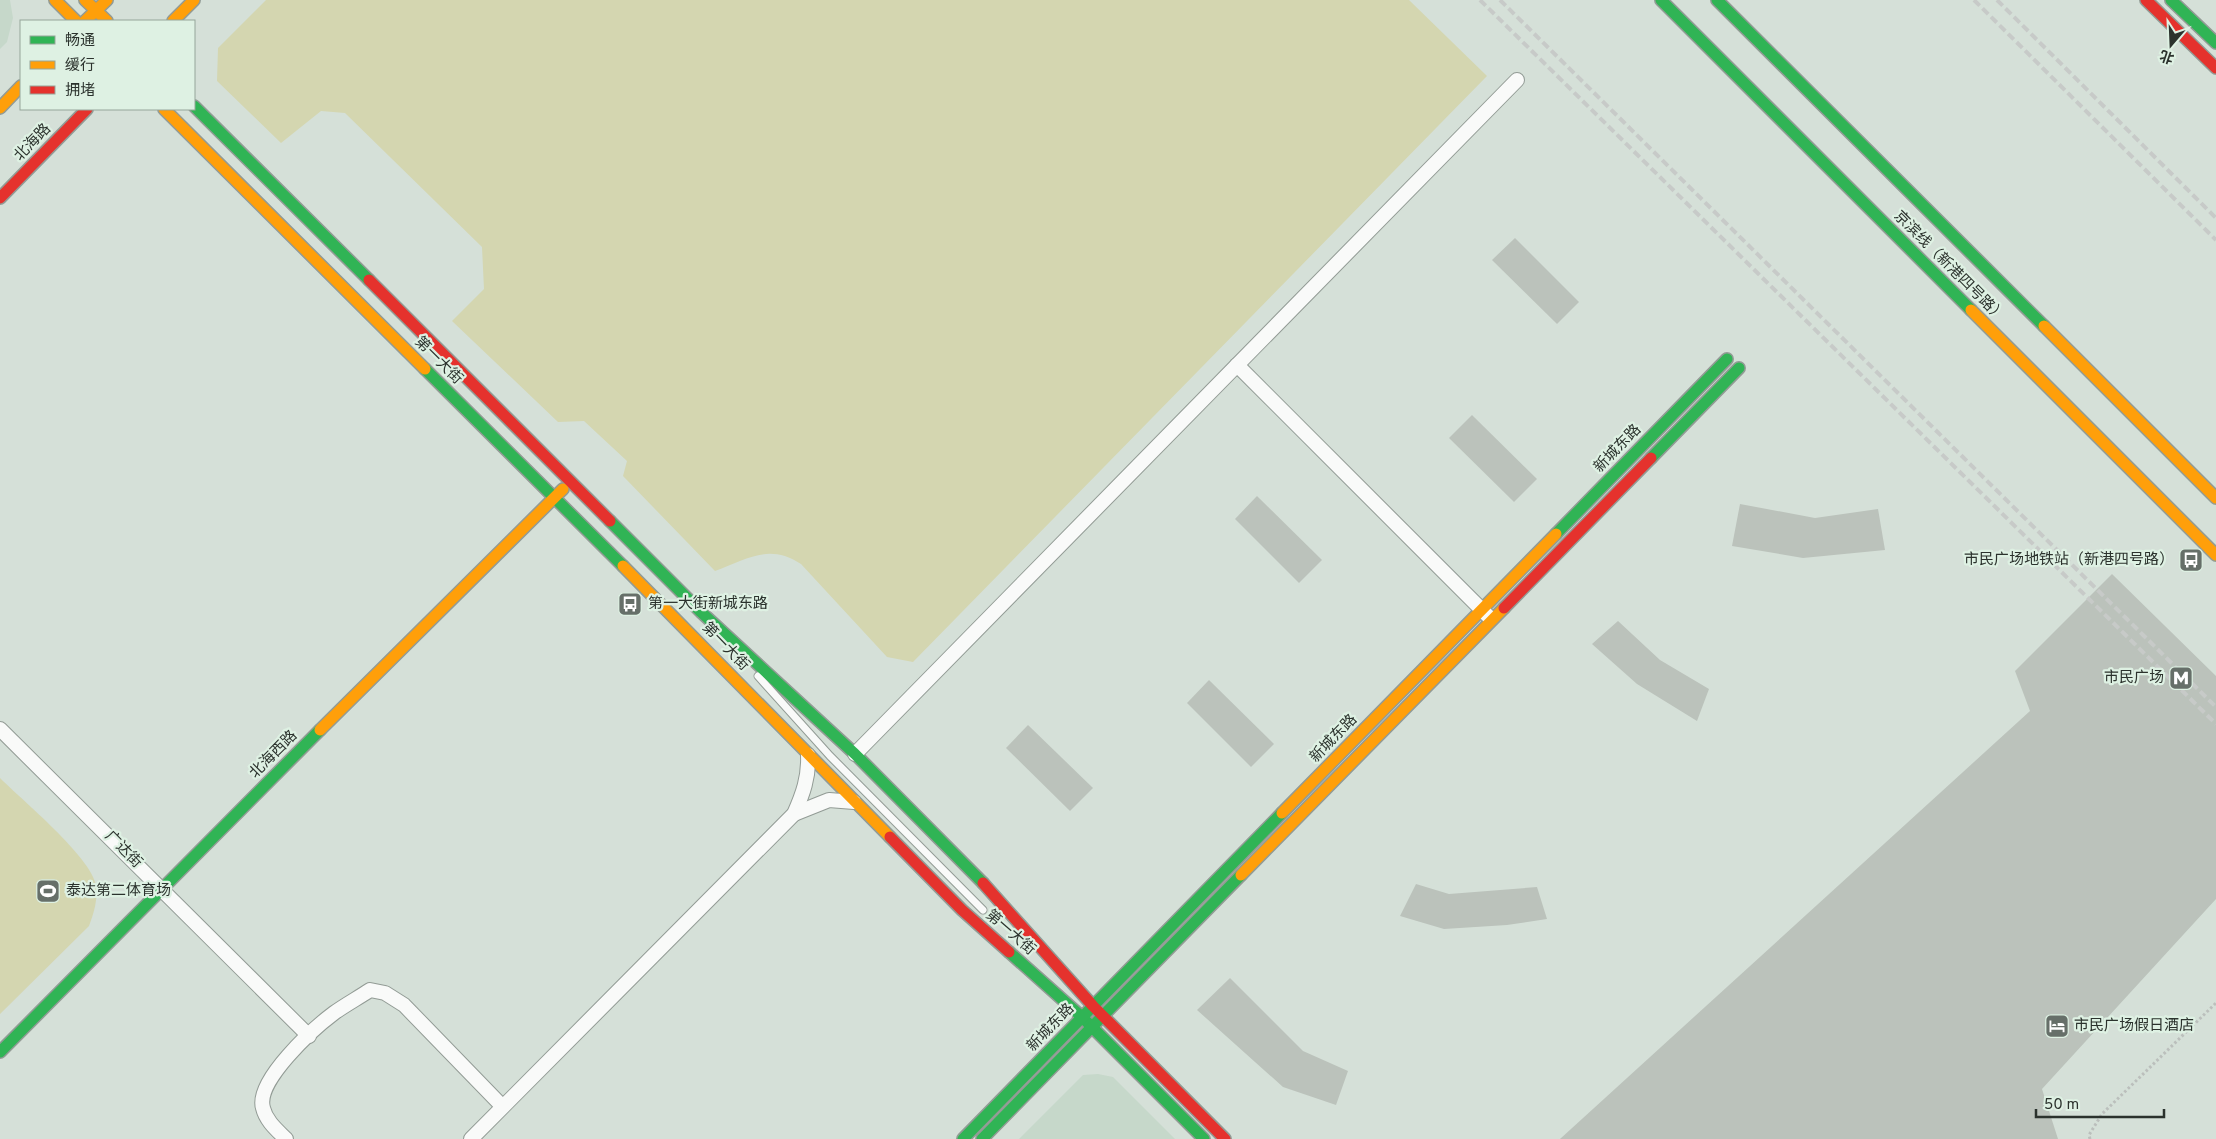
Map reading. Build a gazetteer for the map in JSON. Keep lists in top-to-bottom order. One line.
{"streets":{"main road":["北海路","京滨线（新港四号路）","第一大街","新城东路","北海西路"],"street":["广达街"]},"crossings":[["第一大街","新城东路"],["第一大街","北海西路"],["北海西路","广达街"]],"places":{"bus stop":["市民广场地铁站（新港四号路）","第一大街新城东路"],"metro station":["市民广场"],"sports":["泰达第二体育场"],"hotel":["市民广场假日酒店"]},"legend":["畅通","缓行","拥堵"],"scale_bar":"50 m","north":"bottom"}
